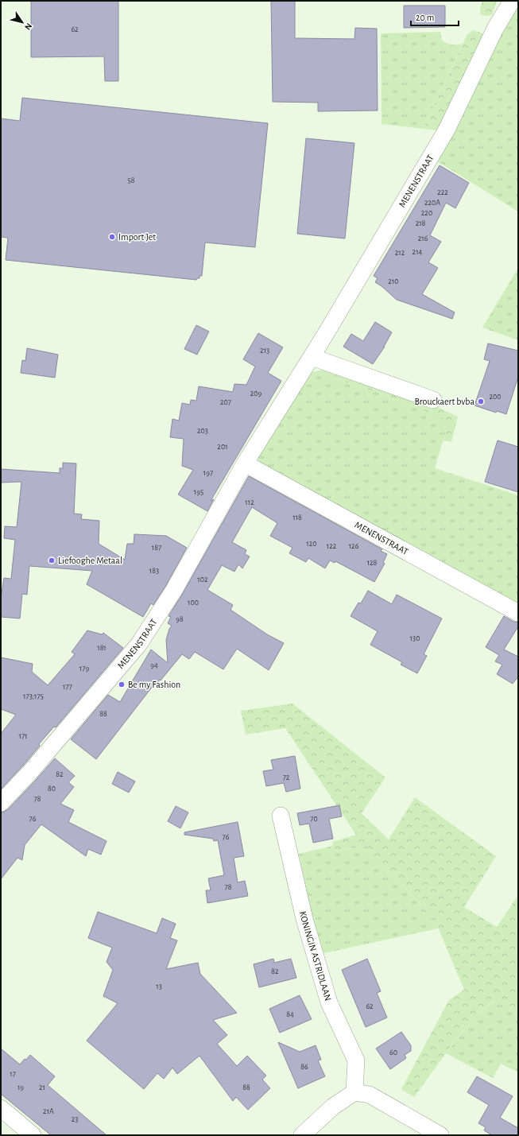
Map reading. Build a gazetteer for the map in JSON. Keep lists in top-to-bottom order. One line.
{"streets":{"street":["MENENSTRAAT","KONINGIN ASTRIDLAAN"]},"places":["Import Jet","Brouckaert bvba","Liefooghe Metaal","Be my Fashion"],"house_numbers":["62","58","222","220A","220","218","216","214","212","210","213","209","200","207","203","201","197","195","112","118","120","122","126","187","128","183","102","100","98","130","181","94","179","177","173;175","88","171","82","72","80","78","76","70","76","78","82","13","62","84","60","86","17","19","21","88","21A","23"],"scale_bar":"20 m","north":"bottom right"}
